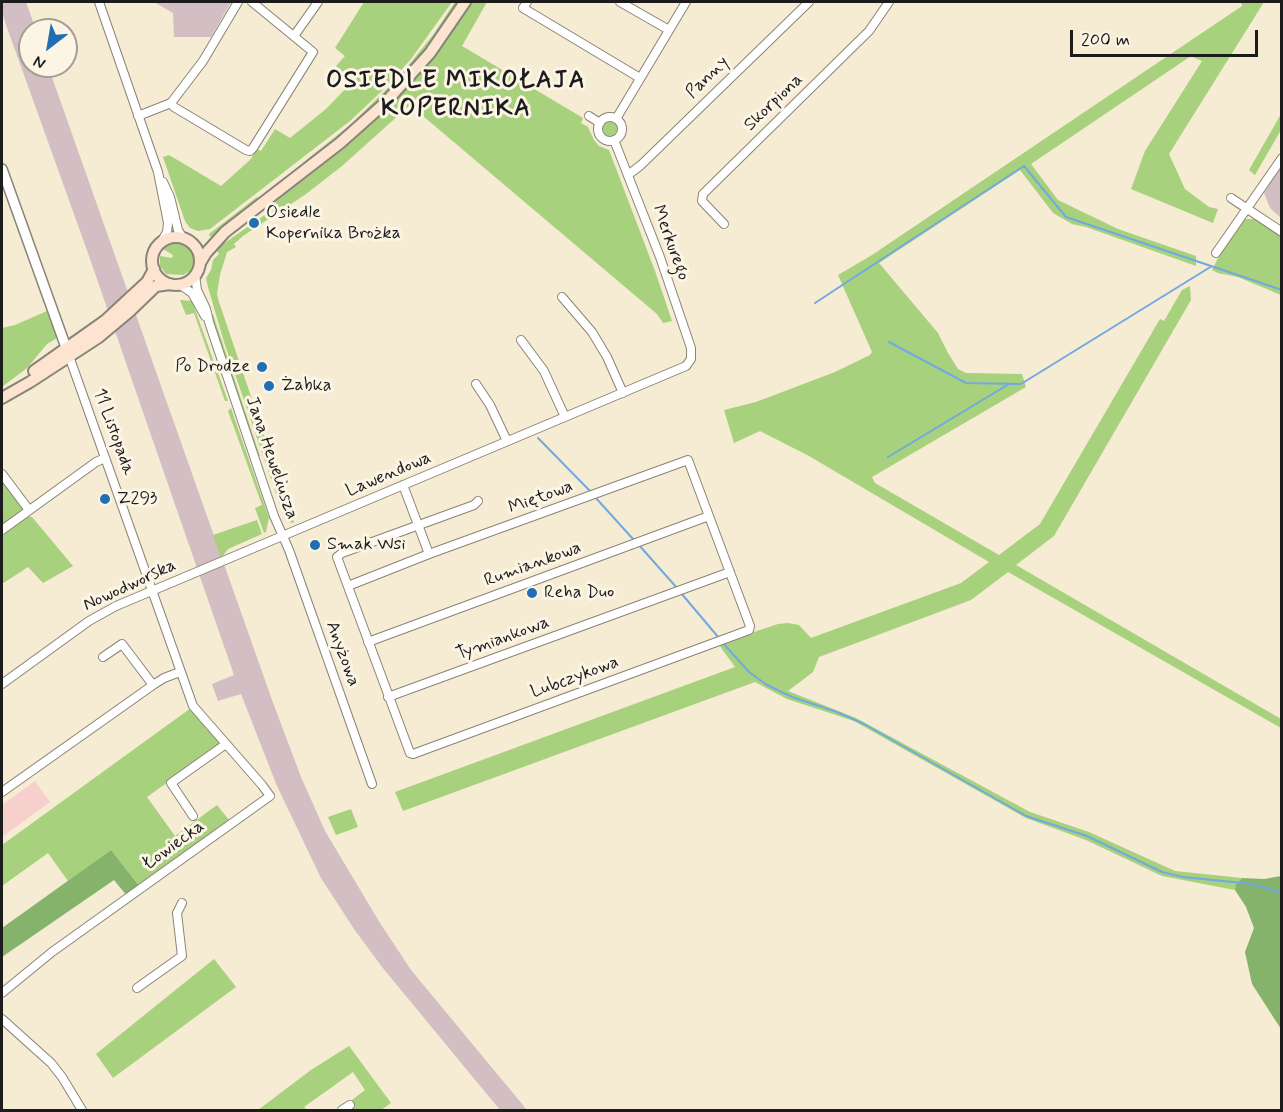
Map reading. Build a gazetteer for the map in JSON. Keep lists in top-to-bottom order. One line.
{"streets":{"street":["Panny","Skorpiona","Merkurego","11 Listopada","Jana Heweliusza","Lawendowa","Miętowa","Rumiankowa","Nowodworska","Tymiankowa","Anyżowa","Lubczykowa","Łowiecka"]},"crossings":[["Panny","Merkurego"],["Merkurego","Lawendowa"],["11 Listopada","Nowodworska"],["11 Listopada","Łowiecka"],["Jana Heweliusza","Lawendowa"],["Jana Heweliusza","Nowodworska"],["Jana Heweliusza","Anyżowa"],["Lawendowa","Nowodworska"],["Lawendowa","Anyżowa"],["Miętowa","Rumiankowa"],["Miętowa","Lubczykowa"],["Rumiankowa","Lubczykowa"],["Nowodworska","Anyżowa"],["Tymiankowa","Lubczykowa"]],"districts":["OSIEDLE MIKOŁAJA KOPERNIKA"],"places":["Osiedle Kopernika Brożka","Po Drodze","Żabka","Z293","Smak Wsi","Reha Duo"],"scale_bar":"200 m","north":"bottom left"}
